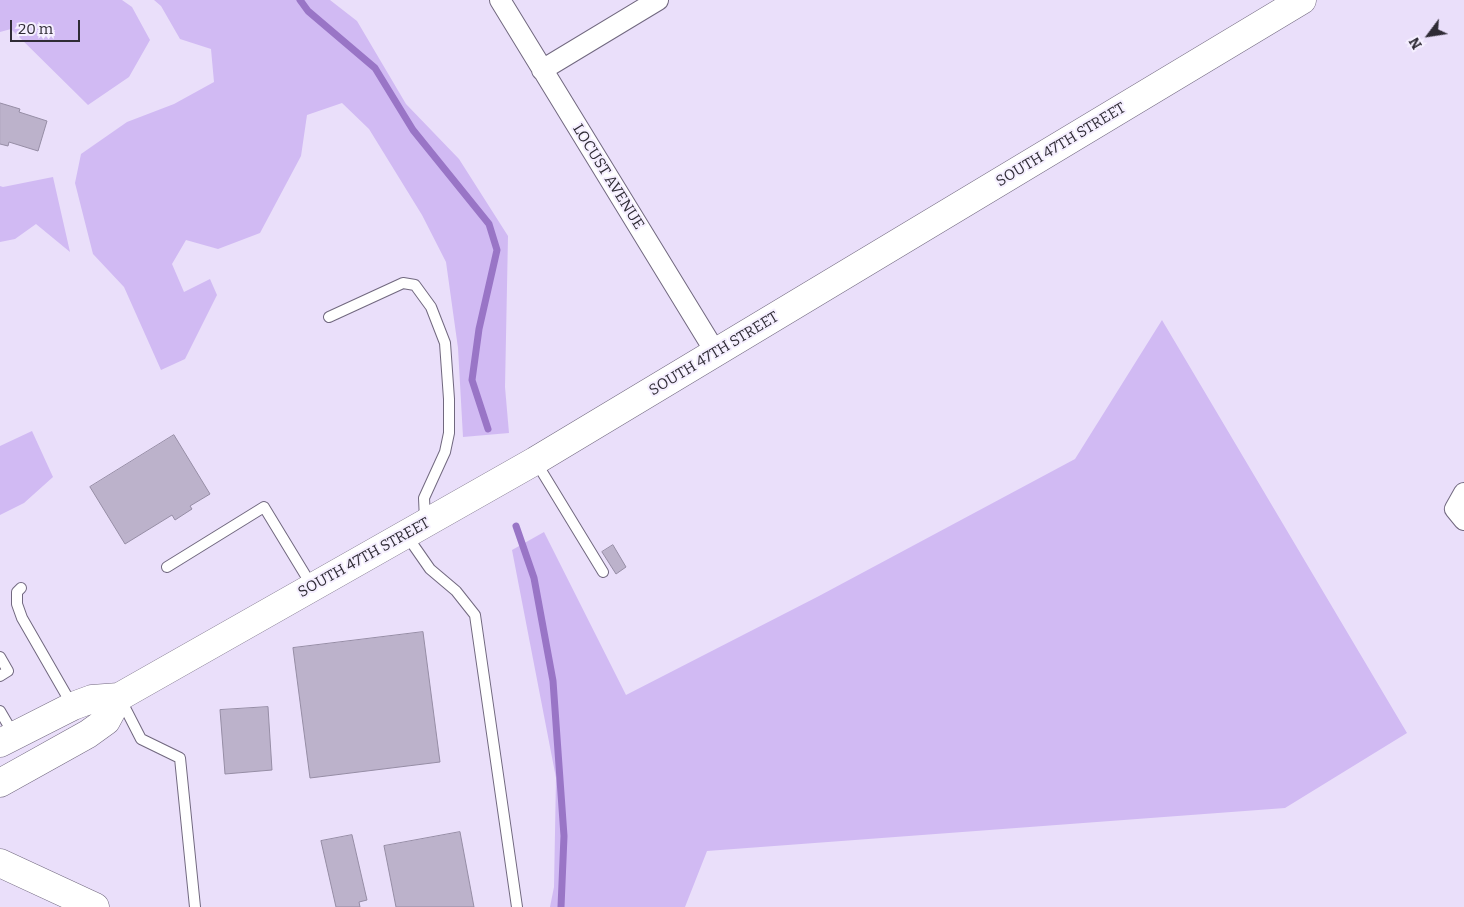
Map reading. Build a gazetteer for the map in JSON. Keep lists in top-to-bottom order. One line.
{"streets":{"main road":["SOUTH 47TH STREET"],"street":["LOCUST AVENUE"]},"crossings":[["SOUTH 47TH STREET","LOCUST AVENUE"]],"scale_bar":"20 m","north":"bottom left"}
